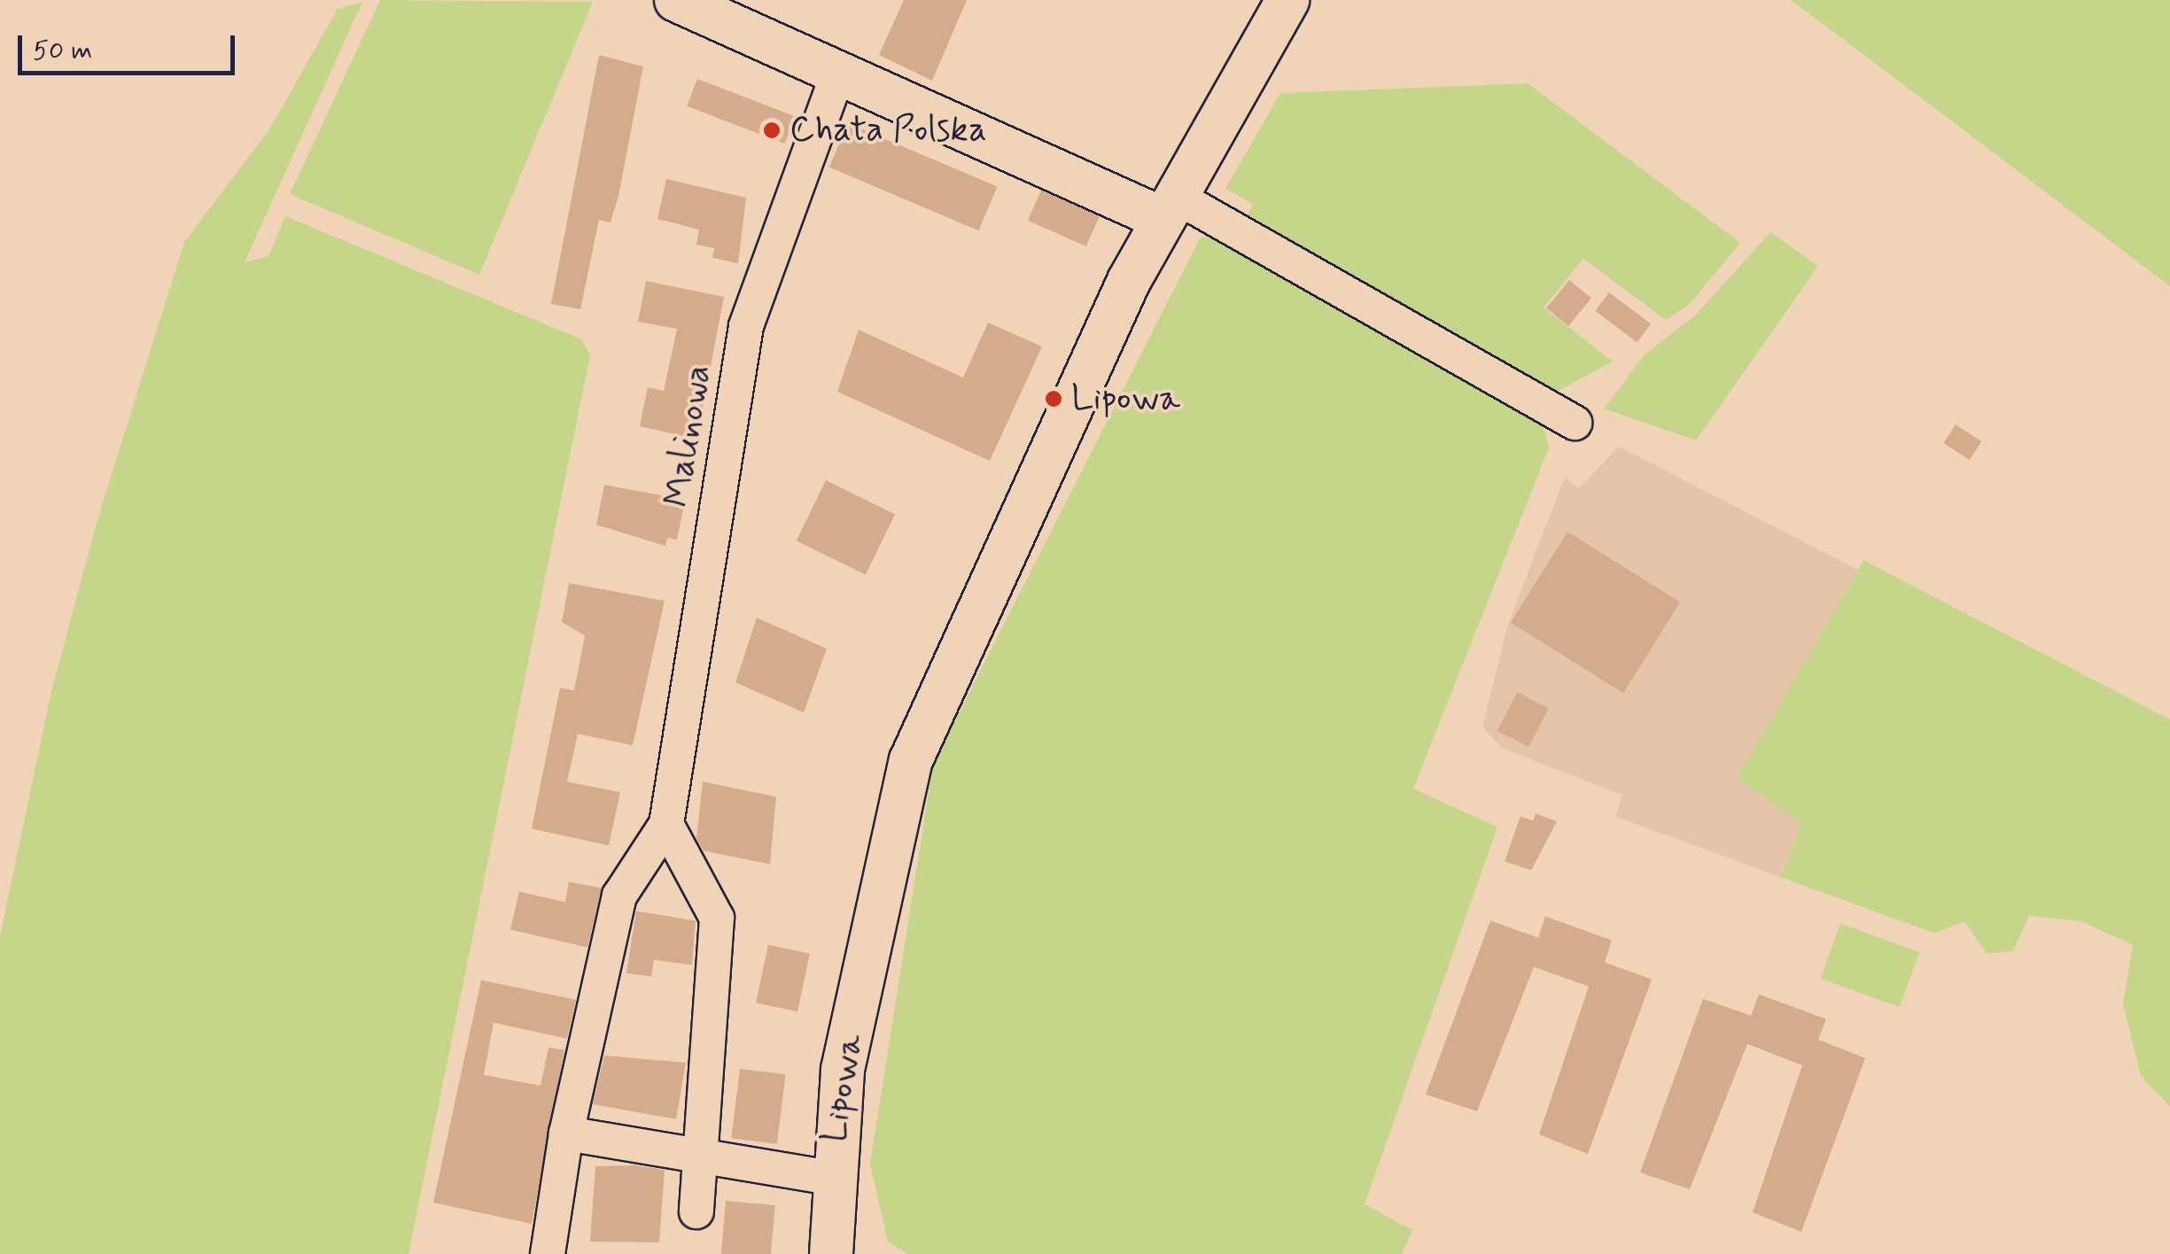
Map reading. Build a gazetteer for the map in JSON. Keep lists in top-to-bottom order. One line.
{"streets":{"street":["Malinowa","Lipowa"]},"places":["Chata Polska","Lipowa"],"scale_bar":"50 m"}
